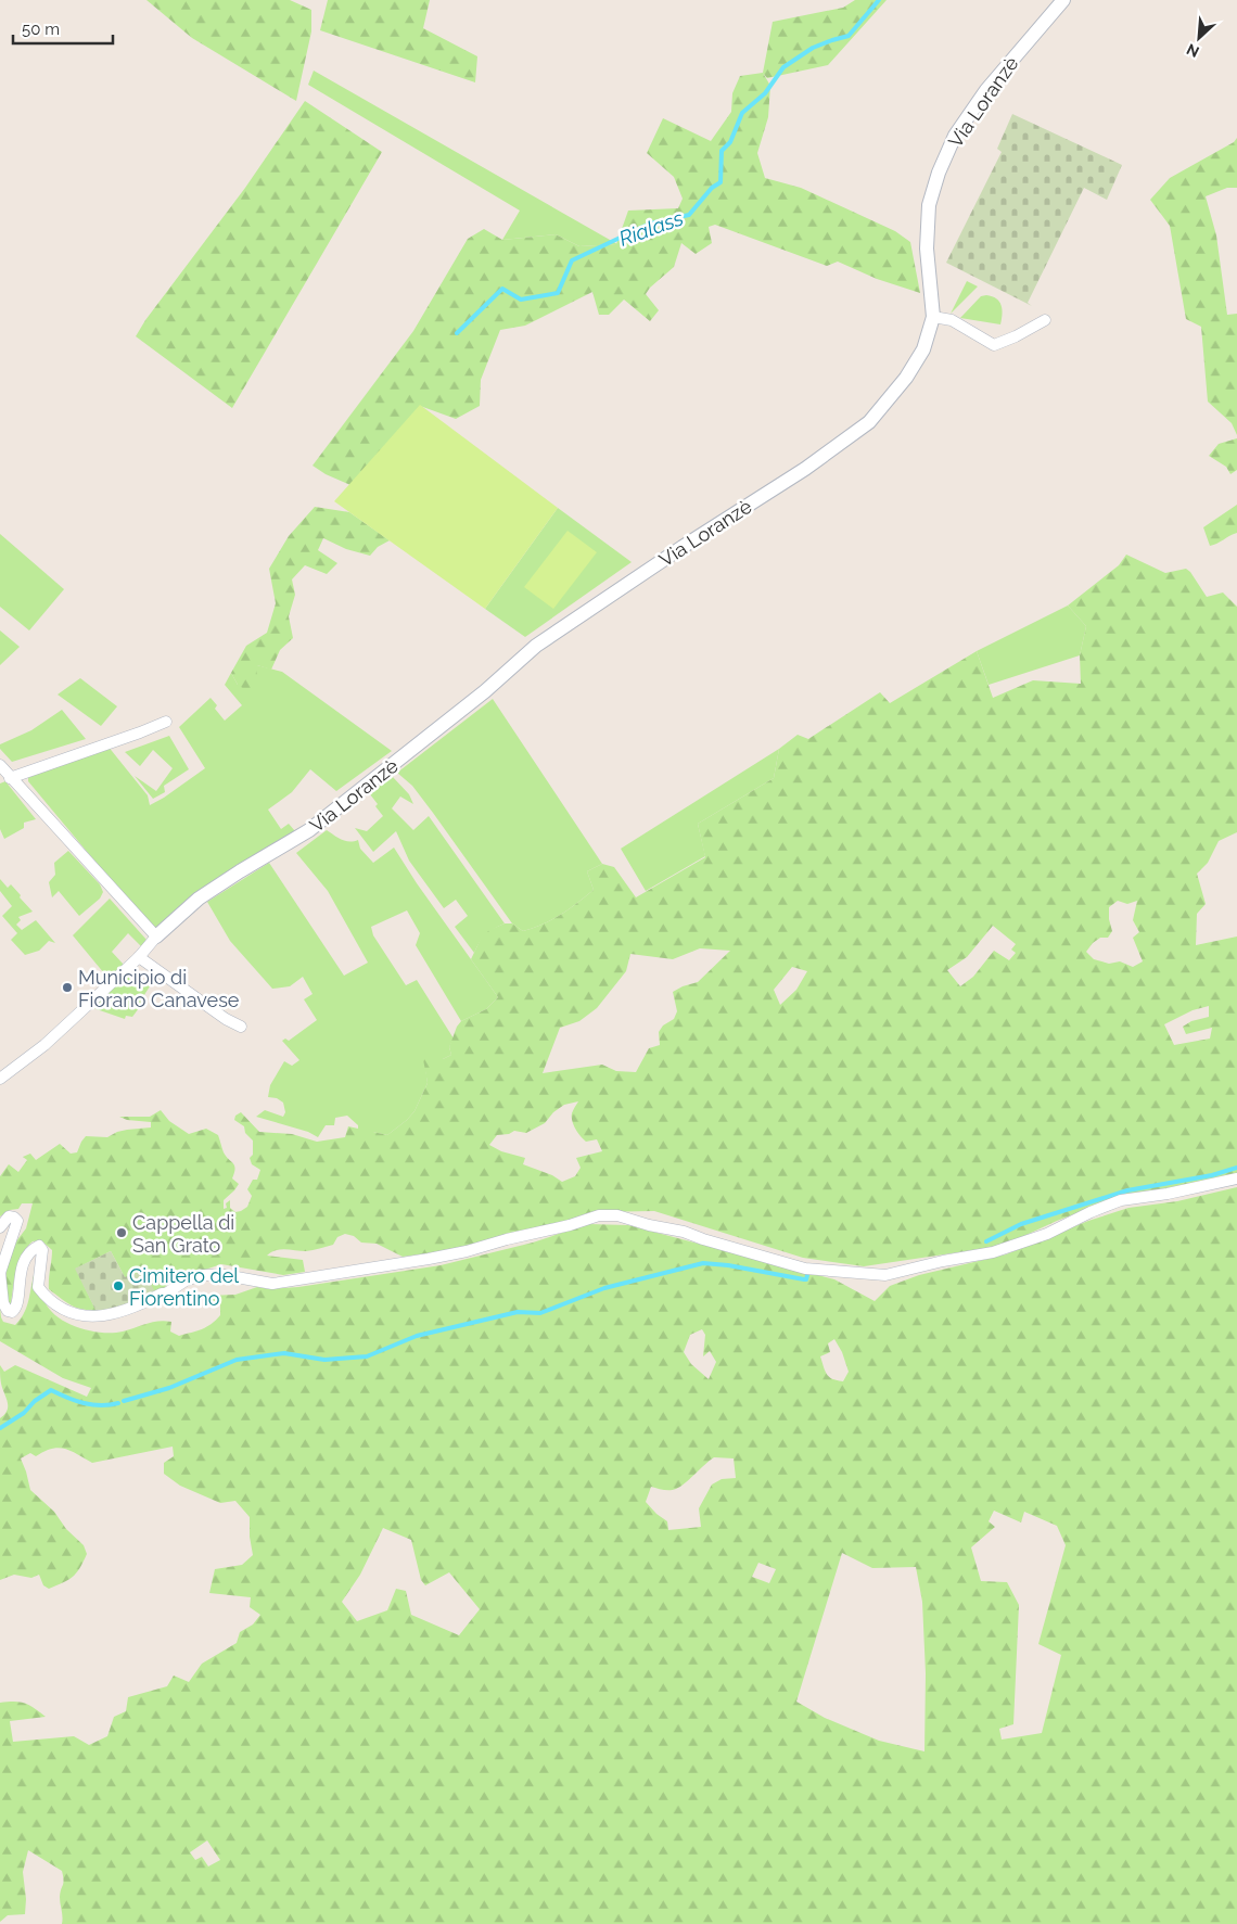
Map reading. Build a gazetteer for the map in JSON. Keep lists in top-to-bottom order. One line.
{"streets":{"street":["Via Loranzè"]},"water":["Rialass"],"places":["Municipio di Fiorano Canavese","Cappella di San Grato","Cimitero del Fiorentino"],"scale_bar":"50 m","north":"bottom left"}
